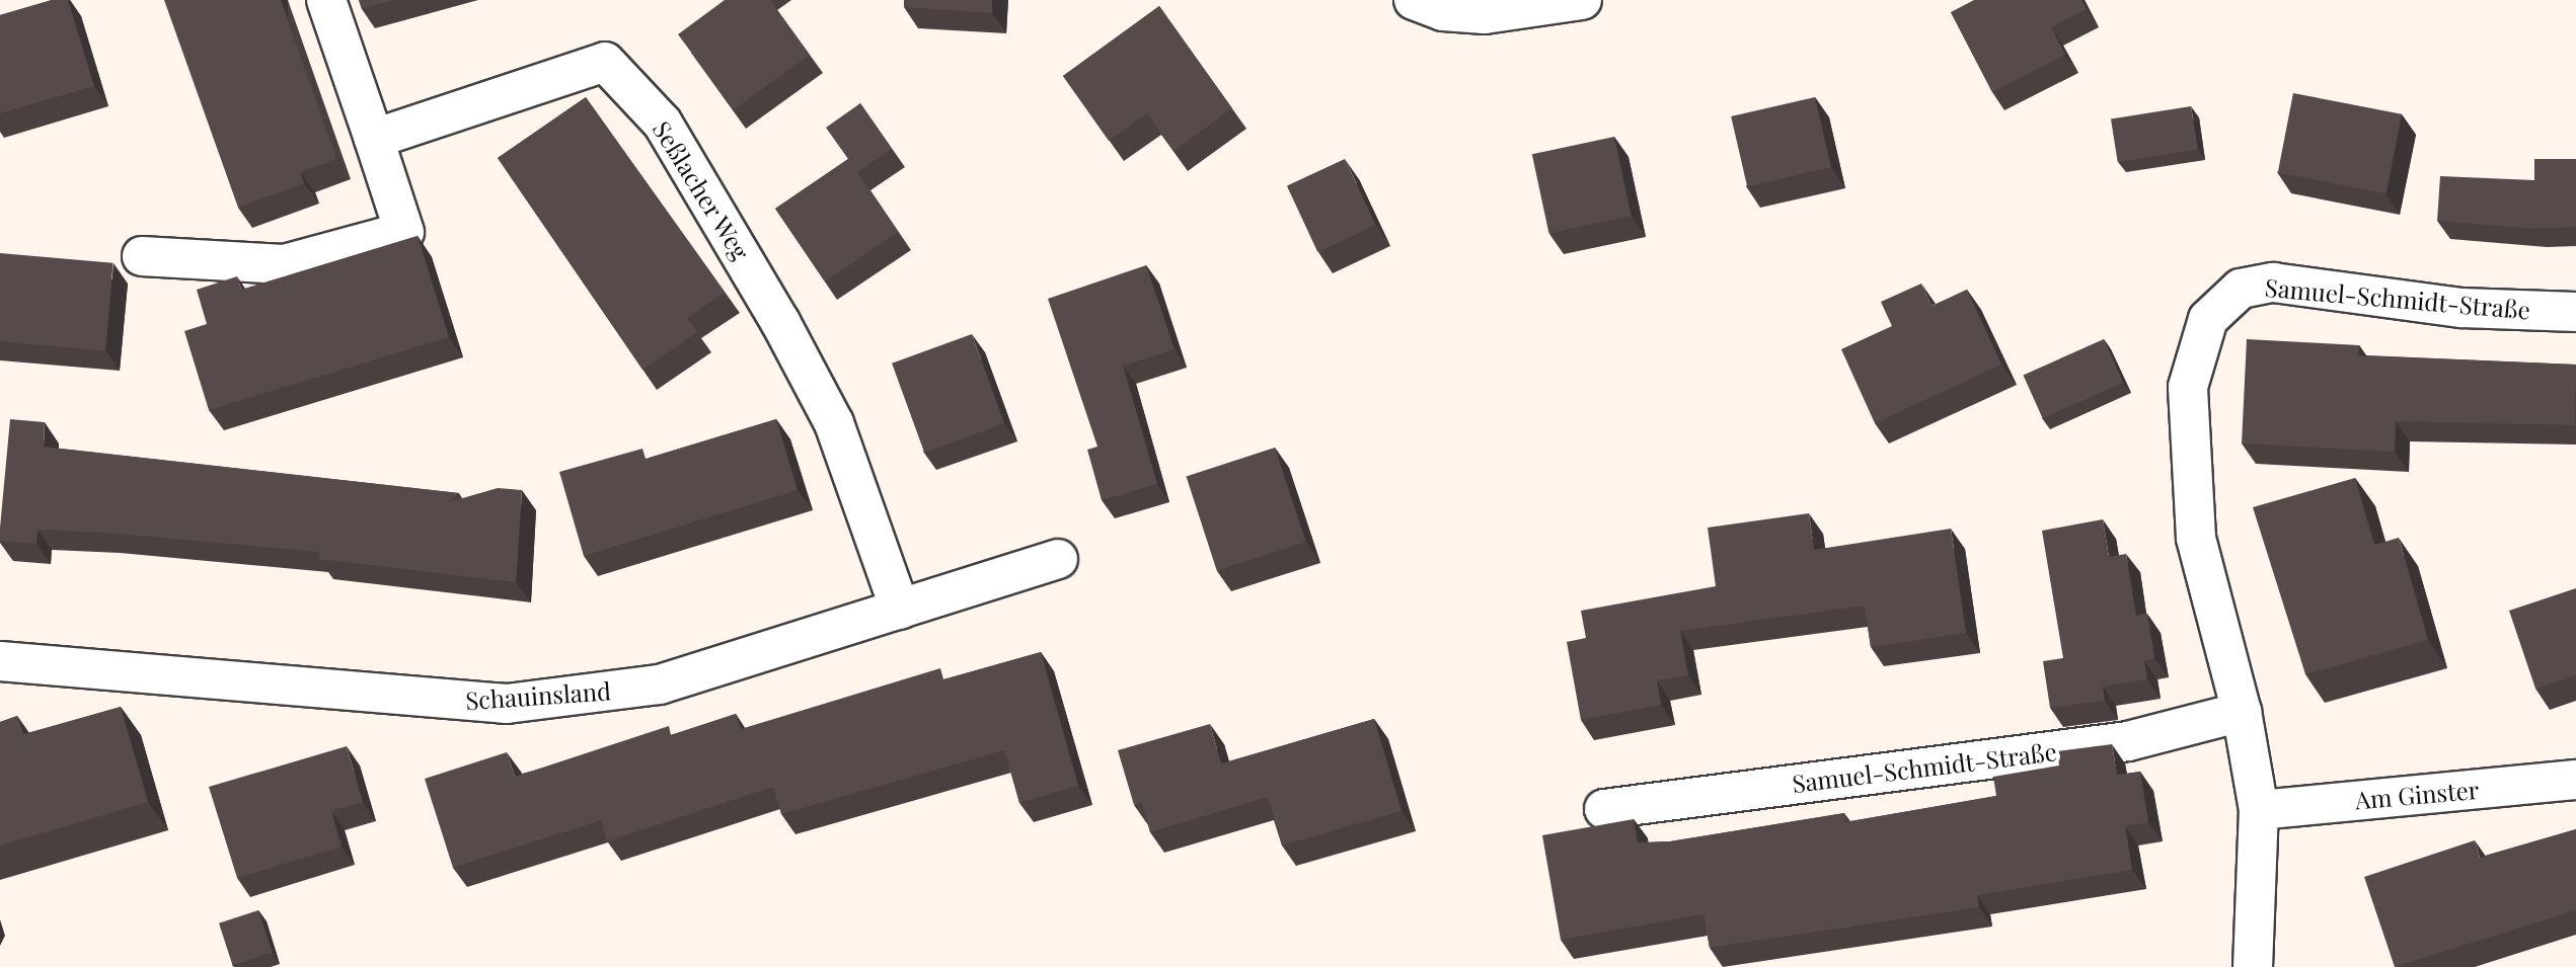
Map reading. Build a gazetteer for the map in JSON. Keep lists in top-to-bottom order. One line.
{"streets":{"street":["Seßlacher Weg","Samuel-Schmidt-Straße","Schauinsland","Am Ginster"]},"crossings":[["Seßlacher Weg","Schauinsland"],["Samuel-Schmidt-Straße","Am Ginster"]]}
